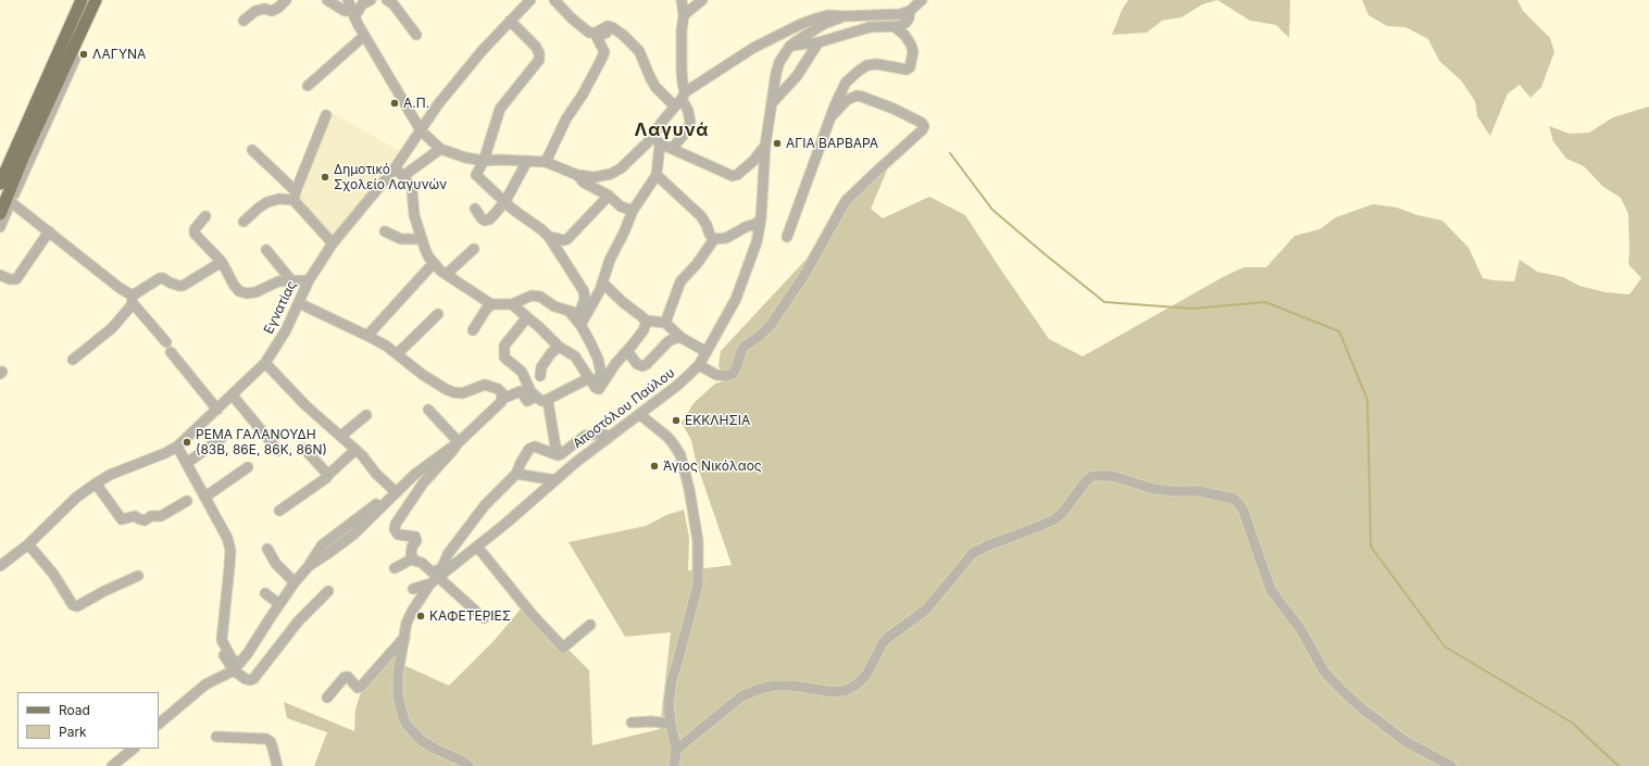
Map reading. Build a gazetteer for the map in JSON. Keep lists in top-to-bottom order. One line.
{"streets":{"street":["Εγνατίας","Αποστόλου Παύλου"]},"districts":["Λαγυνά"],"places":["ΛΑΓΥΝΑ","Α.Π.","ΑΓΙΑ ΒΑΡΒΑΡΑ","Δημοτικό Σχολείο Λαγυνών","ΕΚΚΛΗΣΙΑ","ΡΕΜΑ ΓΑΛΑΝΟΥΔΗ (83Β, 86Ε, 86Κ, 86Ν)","Άγιος Νικόλαος","ΚΑΦΕΤΕΡΙΕΣ"],"legend":["Road","Park"]}
